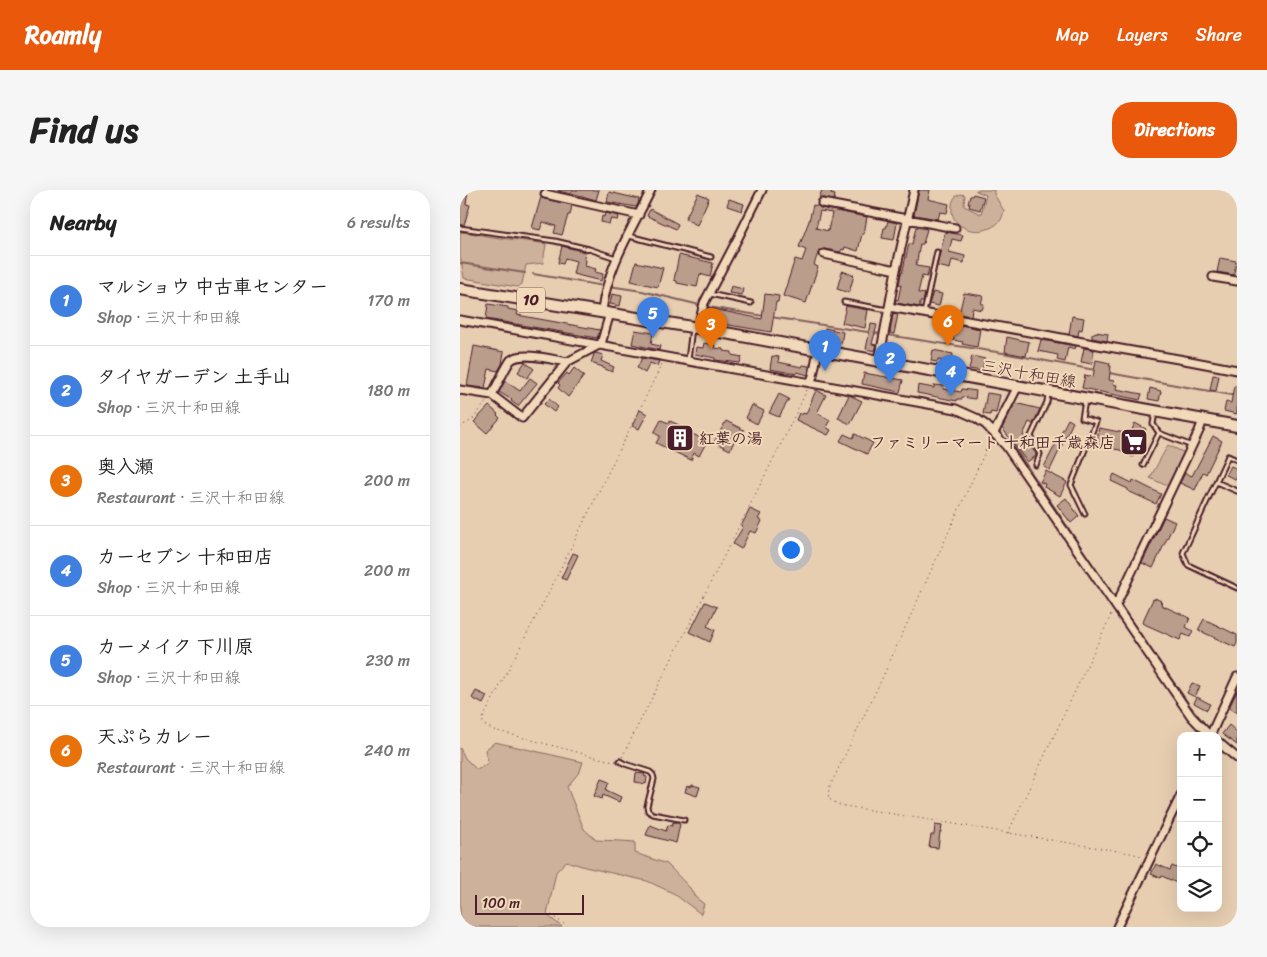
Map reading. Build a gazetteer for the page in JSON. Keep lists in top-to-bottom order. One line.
{"streets":{"main road":["10","三沢十和田線"]},"places":{"building":["紅葉の湯"],"supermarket":["ファミリーマート 十和田千歳森店"]},"scale_bar":"100 m","page":{"header":"Roamly","nav":["Map","Layers","Share"],"title":"Find us","buttons":"Directions","heading":["Nearby","6 results"],"list":[{"mark":"1","name":"マルショウ 中古車センター","note":"Shop · 三沢十和田線","value":"170 m"},{"mark":"2","name":"タイヤガーデン 土手山","note":"Shop · 三沢十和田線","value":"180 m"},{"mark":"3","name":"奥入瀬","note":"Restaurant · 三沢十和田線","value":"200 m"},{"mark":"4","name":"カーセブン 十和田店","note":"Shop · 三沢十和田線","value":"200 m"},{"mark":"5","name":"カーメイク 下川原","note":"Shop · 三沢十和田線","value":"230 m"},{"mark":"6","name":"天ぷらカレー","note":"Restaurant · 三沢十和田線","value":"240 m"}],"pins":["5","6","3","1","2","4"],"map_buttons":["+","−"],"scale":"100 m"}}
